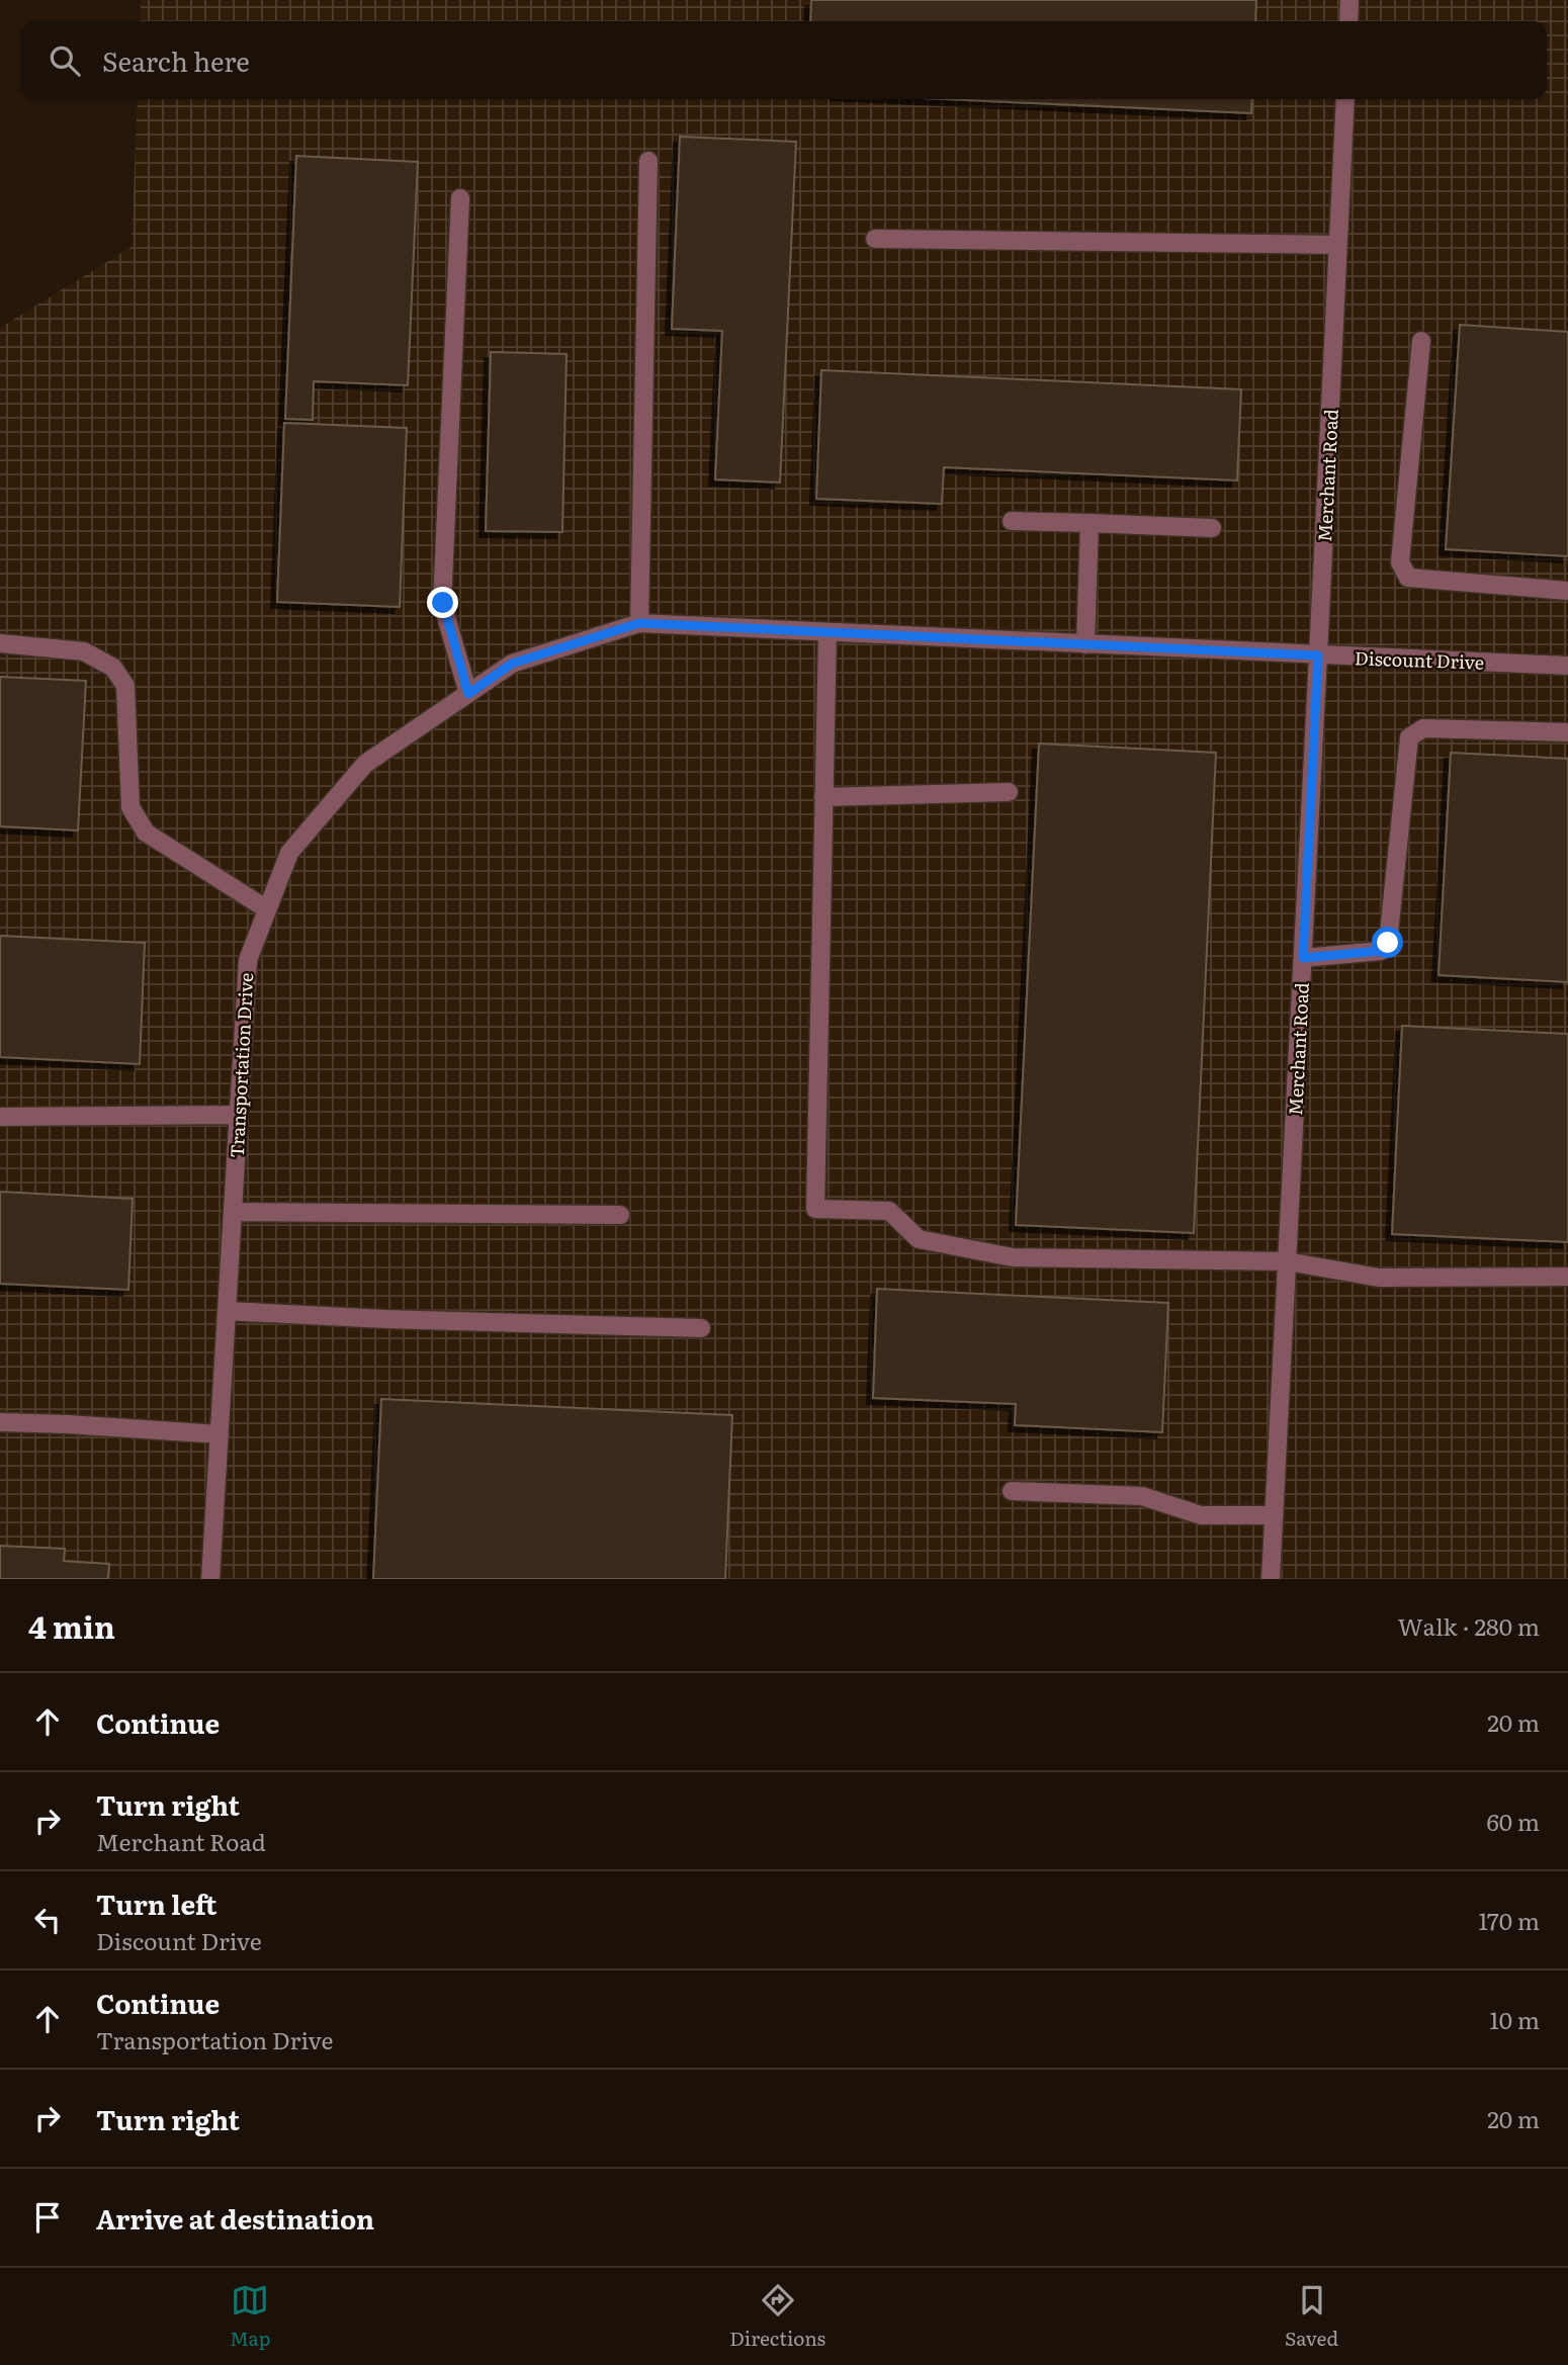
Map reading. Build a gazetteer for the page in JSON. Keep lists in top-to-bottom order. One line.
{"streets":{"street":["Merchant Road","Discount Drive","Transportation Drive"]},"crossings":[["Merchant Road","Discount Drive"],["Discount Drive","Transportation Drive"]],"page":{"search":"Search here","heading":["4 min","Walk · 280 m"],"list":[["Continue","20 m"],["Turn right","Merchant Road","60 m"],["Turn left","Discount Drive","170 m"],["Continue","Transportation Drive","10 m"],["Turn right","20 m"],"Arrive at destination"],"nav":["Map","Directions","Saved"]}}
